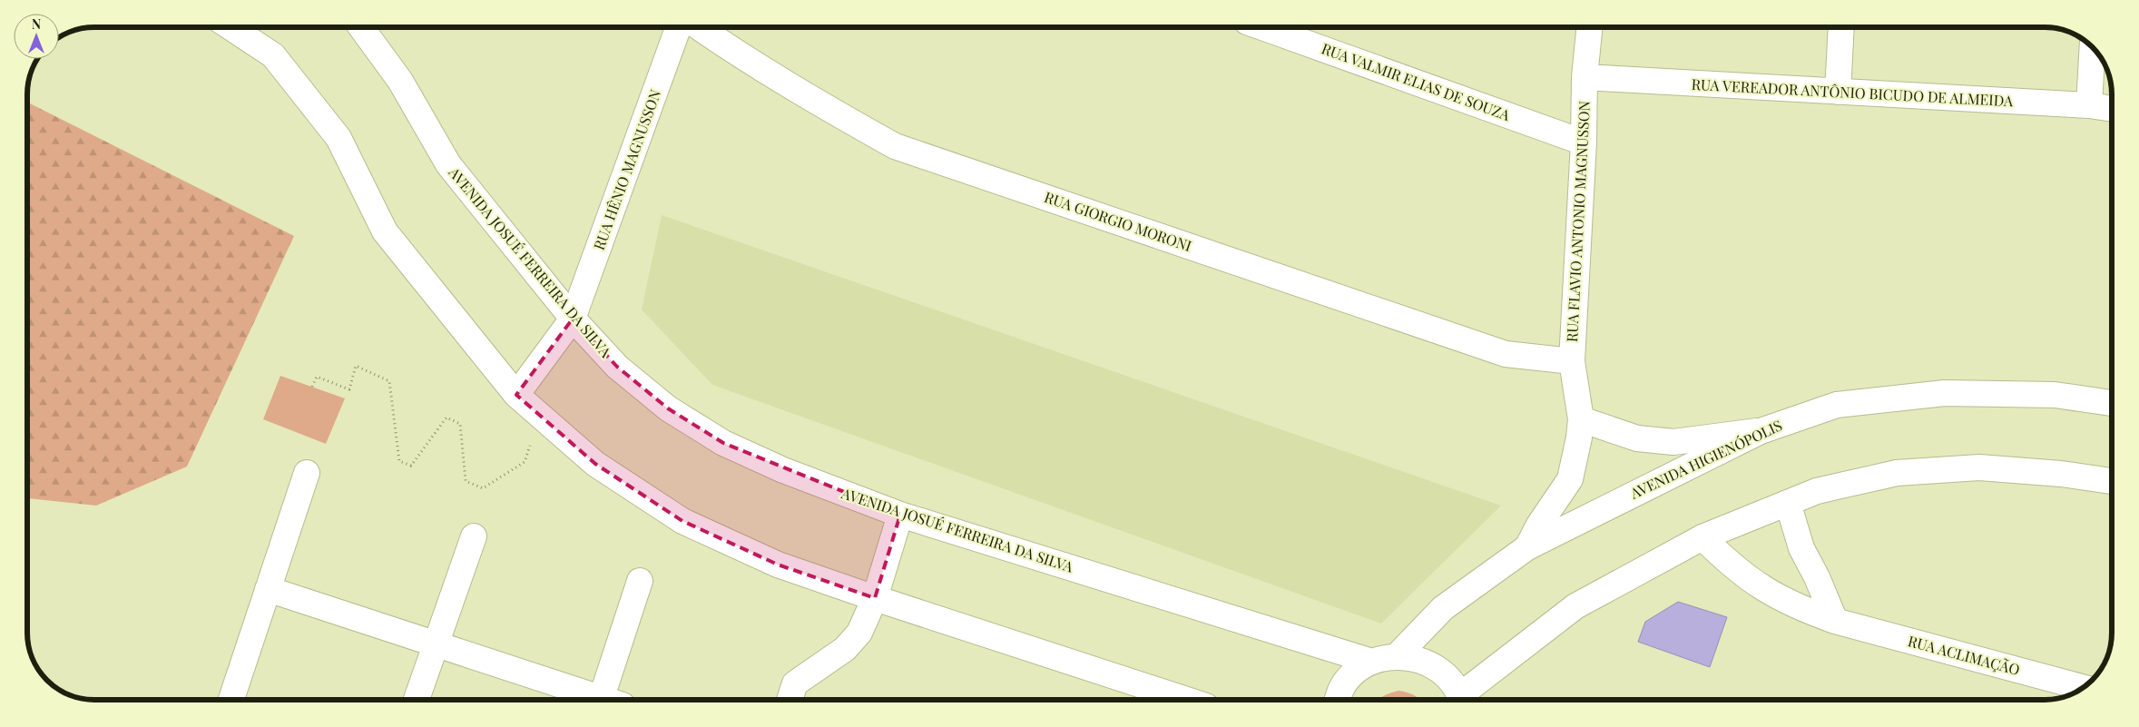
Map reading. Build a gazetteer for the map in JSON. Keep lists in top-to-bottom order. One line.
{"streets":{"street":["RUA VALMIR ELIAS DE SOUZA","RUA VEREADOR ANTÔNIO BICUDO DE ALMEIDA","RUA HÊNIO MAGNUSSON","RUA GIORGIO MORONI","RUA FLAVIO ANTONIO MAGNUSSON","AVENIDA JOSUÉ FERREIRA DA SILVA","AVENIDA HIGIENÓPOLIS","RUA ACLIMAÇÃO"]},"crossings":[["RUA VALMIR ELIAS DE SOUZA","RUA FLAVIO ANTONIO MAGNUSSON"],["RUA VEREADOR ANTÔNIO BICUDO DE ALMEIDA","RUA FLAVIO ANTONIO MAGNUSSON"],["RUA HÊNIO MAGNUSSON","AVENIDA JOSUÉ FERREIRA DA SILVA"],["RUA GIORGIO MORONI","RUA FLAVIO ANTONIO MAGNUSSON"],["RUA FLAVIO ANTONIO MAGNUSSON","AVENIDA HIGIENÓPOLIS"]],"north":"top"}
